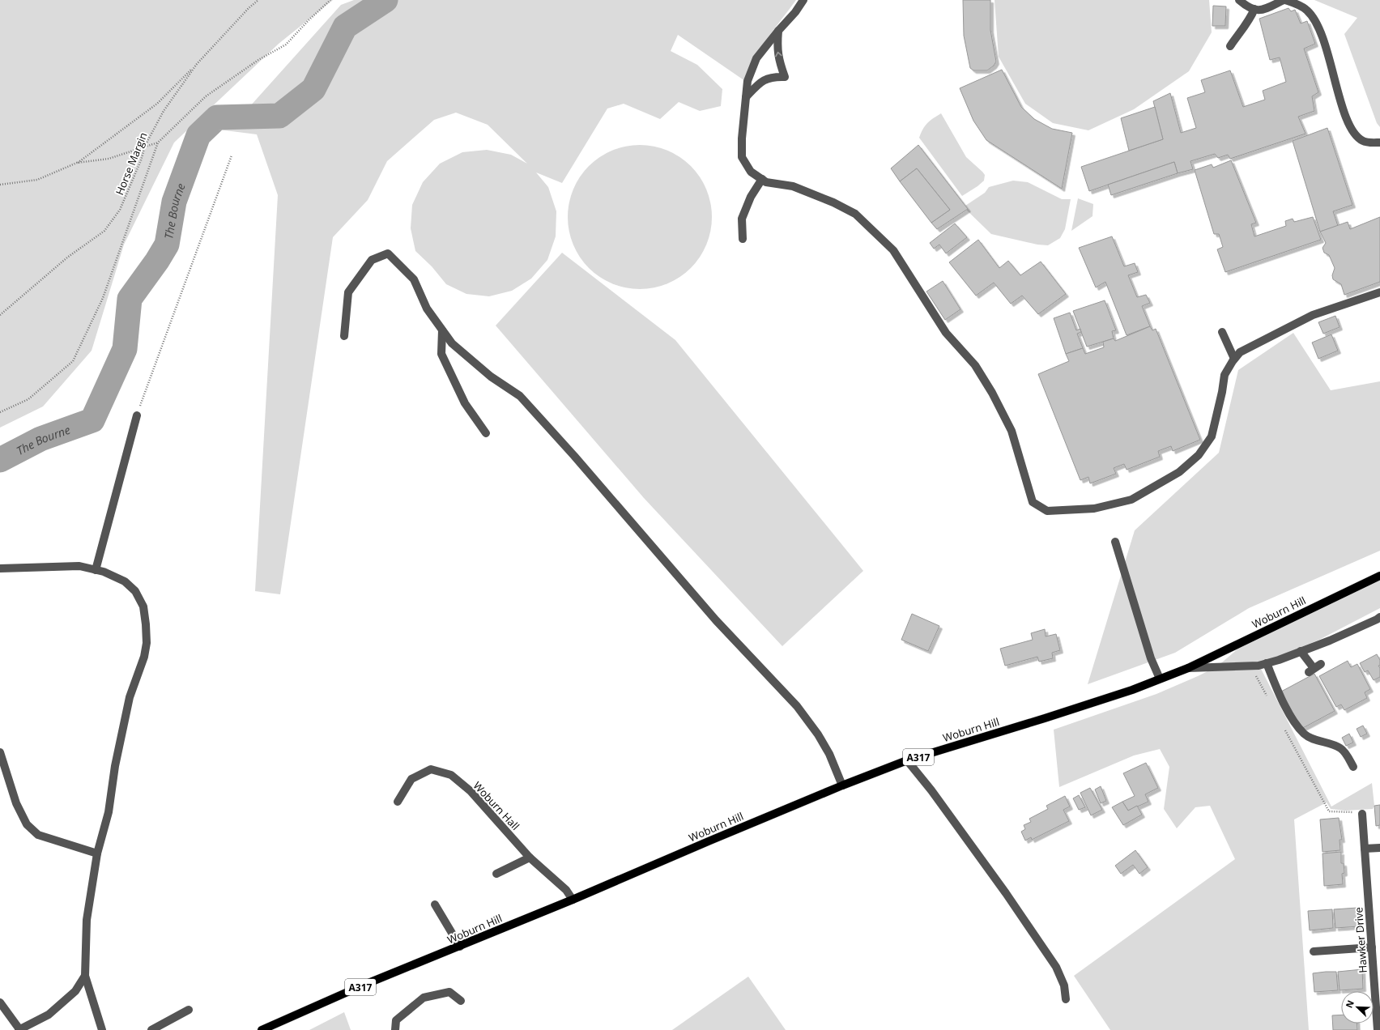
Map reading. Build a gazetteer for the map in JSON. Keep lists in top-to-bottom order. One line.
{"streets":{"main road":["Woburn Hill","A317"],"street":["Woburn Hall","Hawker Drive"],"path":["Horse Margin"]},"crossings":[["Woburn Hill","Woburn Hall"]],"water":["The Bourne"],"north":"top left"}
